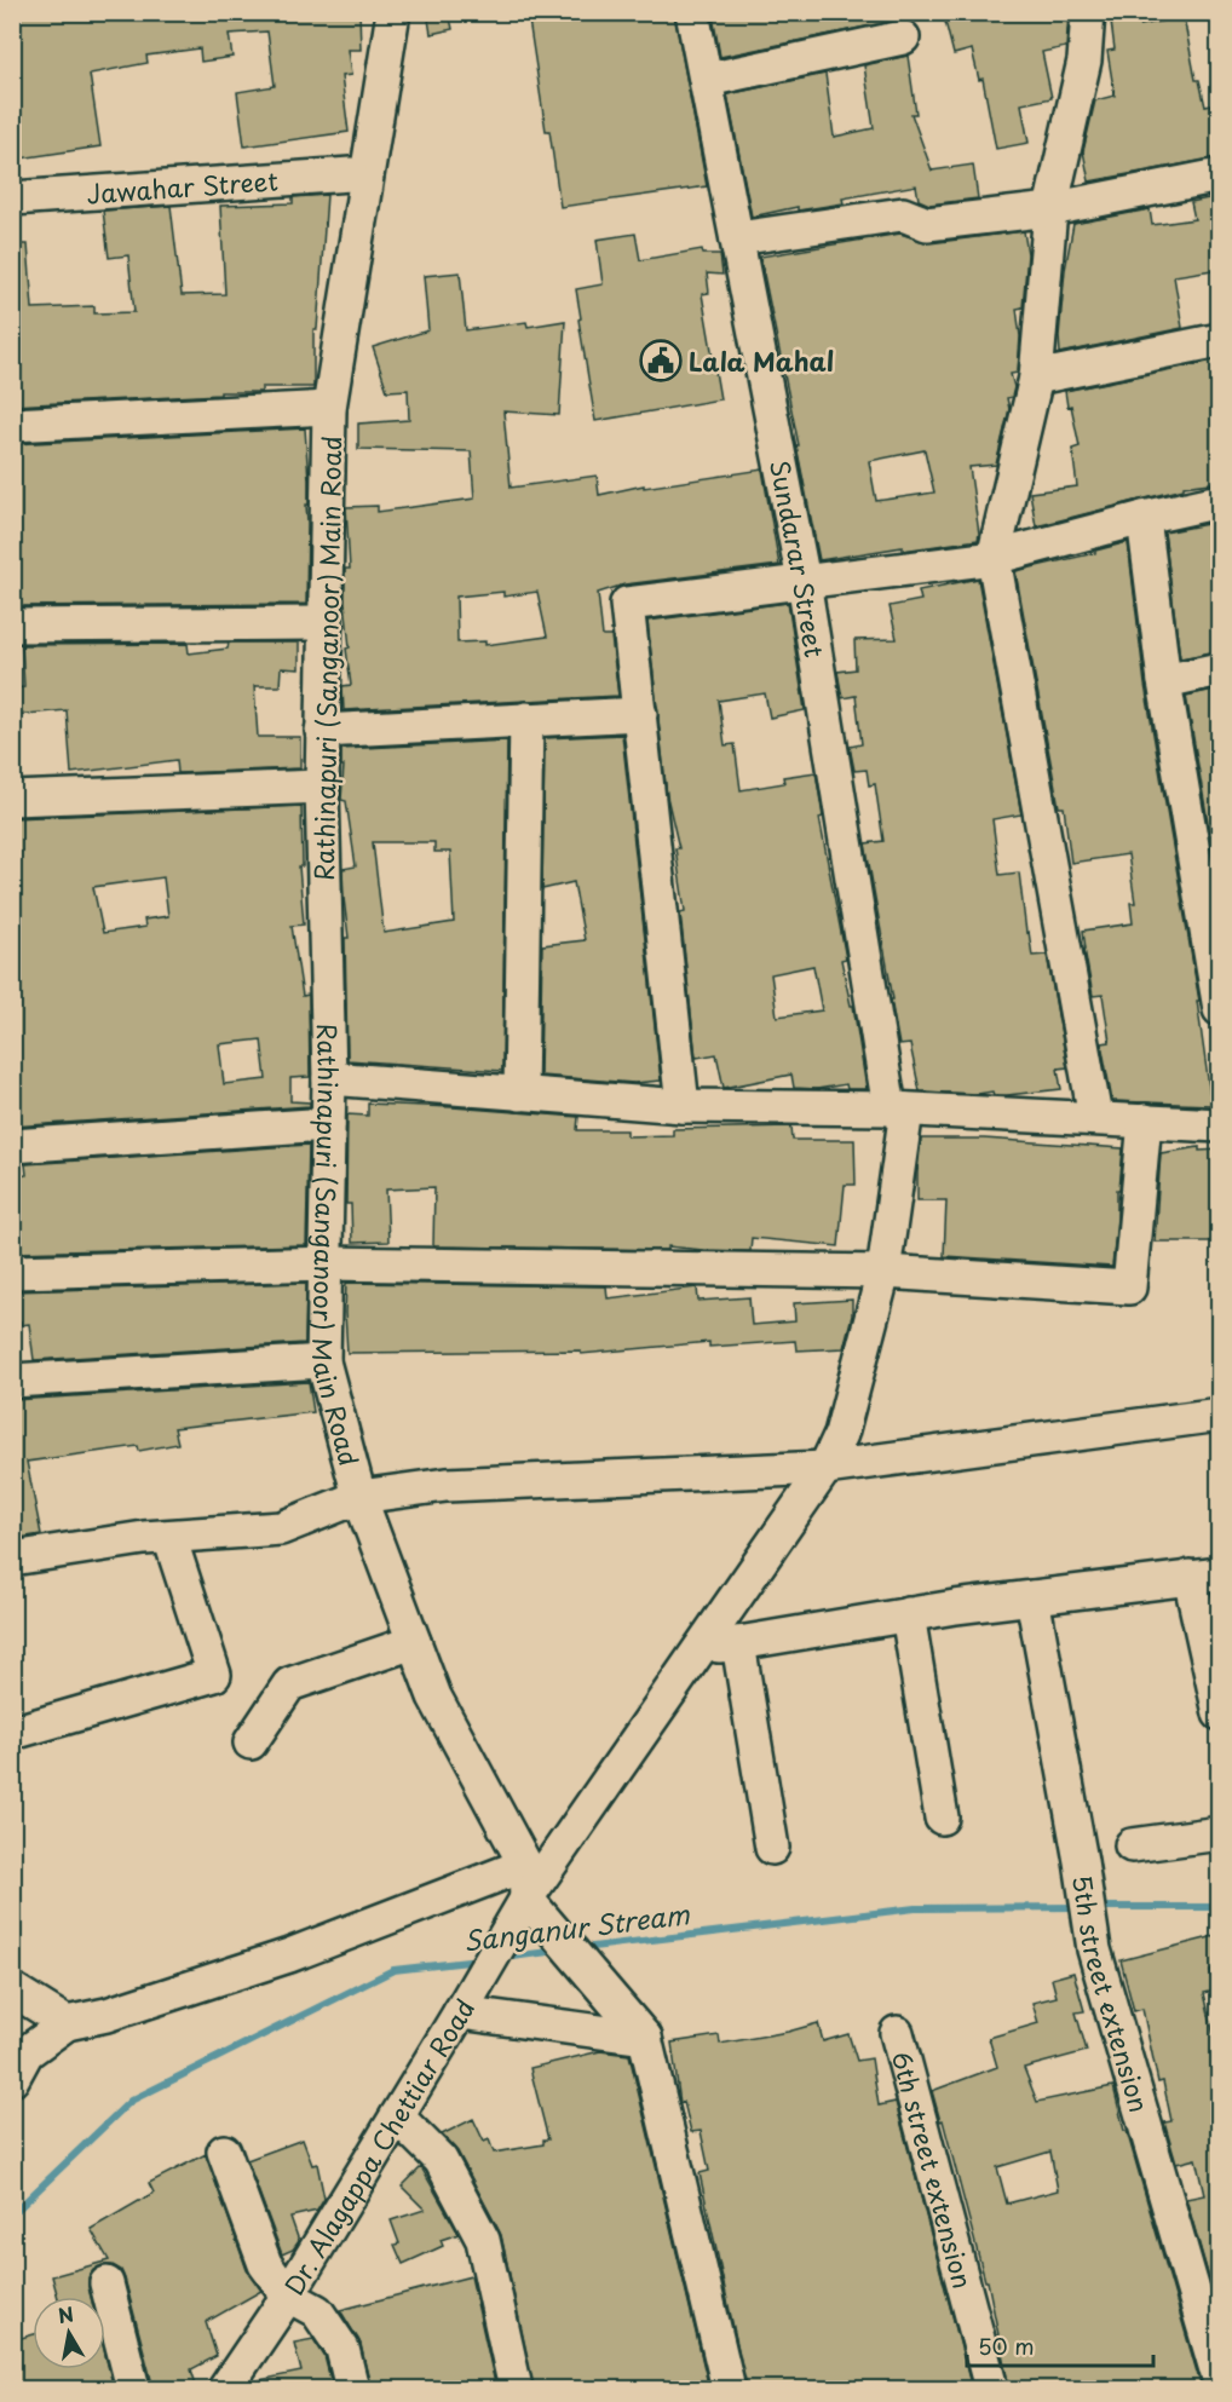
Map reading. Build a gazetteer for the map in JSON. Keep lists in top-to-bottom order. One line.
{"streets":{"street":["Jawahar Street","Sundarar Street","Rathinapuri (Sanganoor) Main Road","5th street extension","Dr. Alagappa Chettiar Road","6th street extension"]},"crossings":[["Sundarar Street","Dr. Alagappa Chettiar Road"],["Rathinapuri (Sanganoor) Main Road","Dr. Alagappa Chettiar Road"]],"water":["Sanganur Stream"],"places":{"public building":["Lala Mahal"]},"scale_bar":"50 m","north":"top"}
